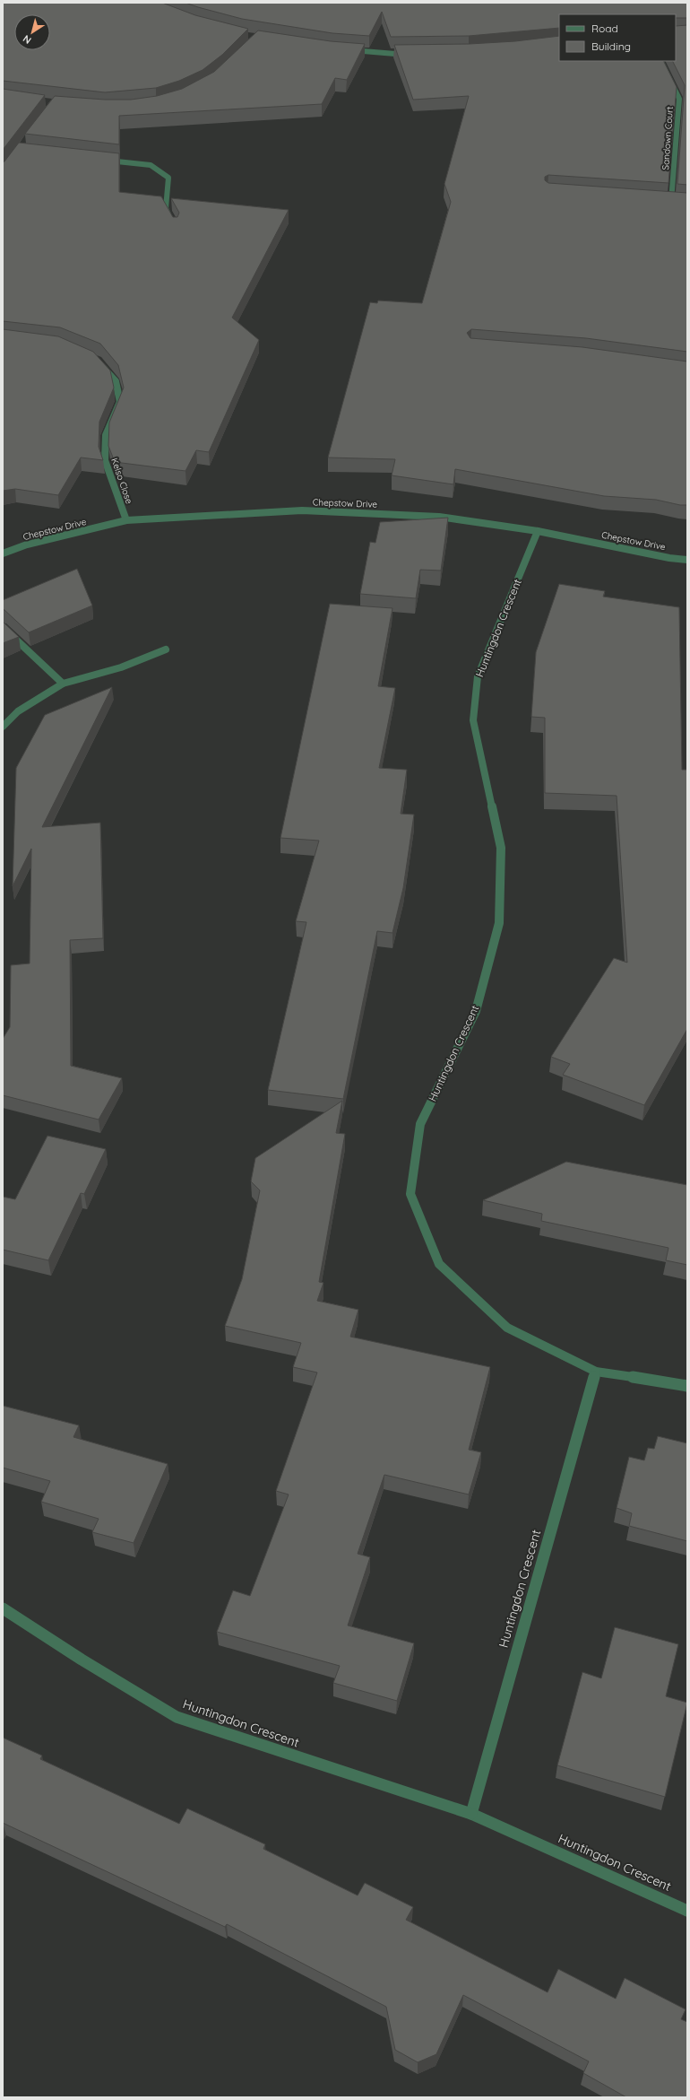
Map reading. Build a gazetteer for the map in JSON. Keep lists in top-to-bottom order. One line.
{"streets":{"street":["Sandown Court","Kelso Close","Chepstow Drive","Huntingdon Crescent"]},"crossings":[["Kelso Close","Chepstow Drive"],["Chepstow Drive","Huntingdon Crescent"]],"legend":["Road","Building"],"north":"bottom left"}
